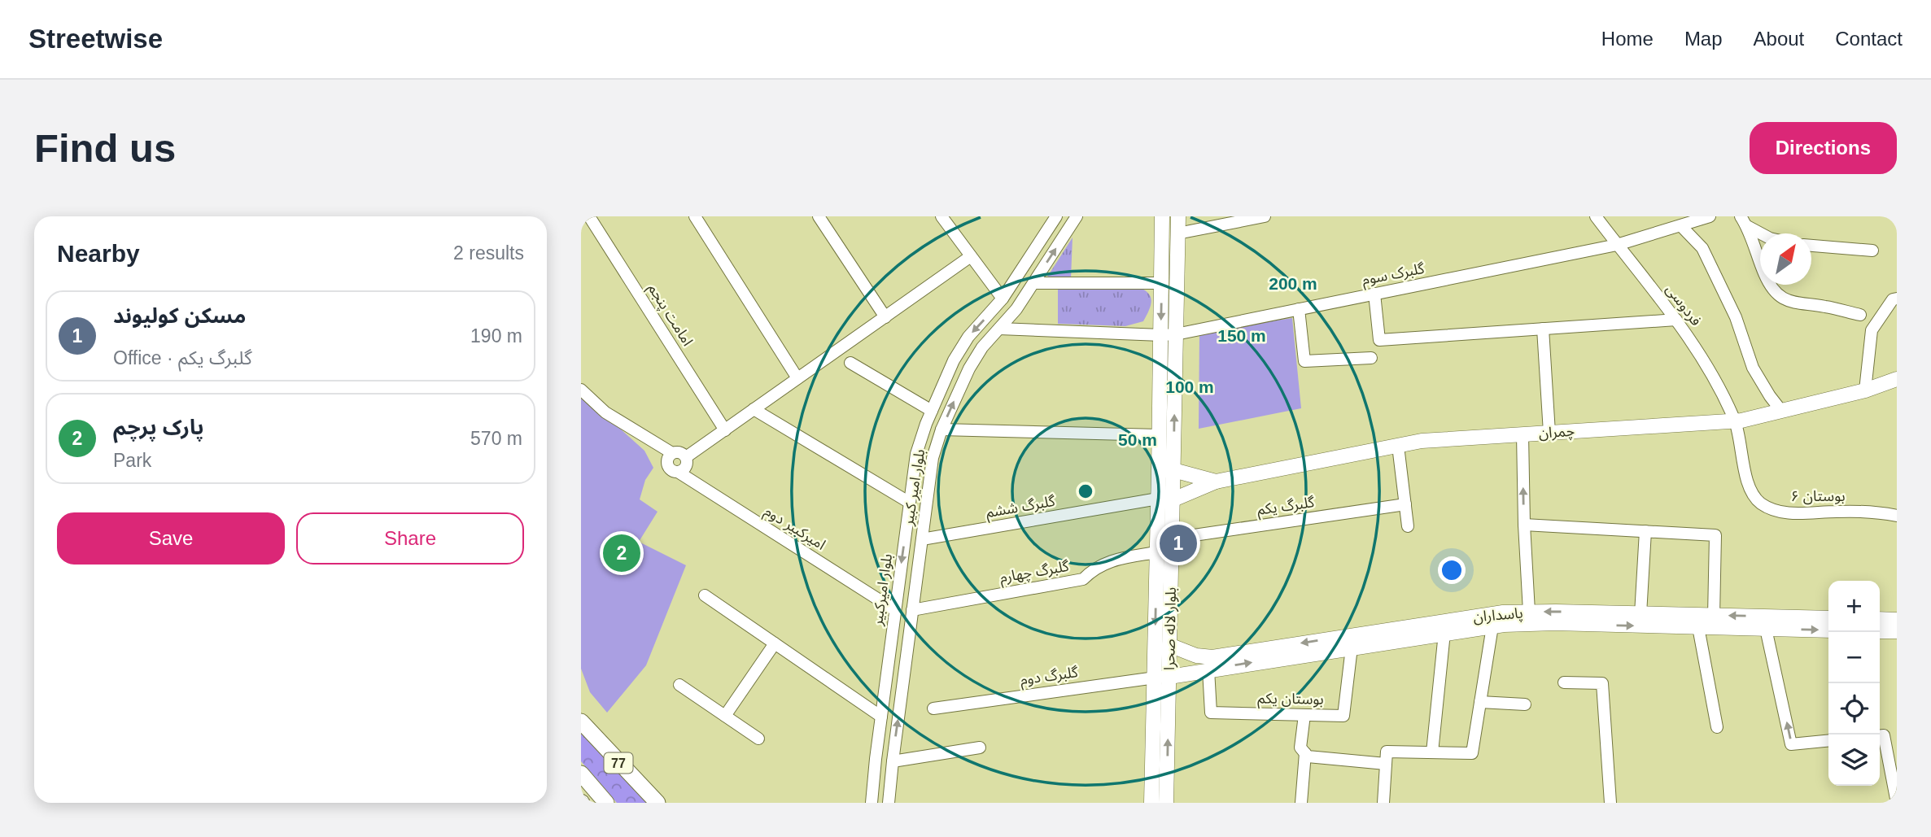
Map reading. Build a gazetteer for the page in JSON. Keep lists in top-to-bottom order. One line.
{"streets":{"highway":["77"],"main road":["چمران","پاسداران","بلوار لاله صحرا"],"street":["گلبرک سوم","فردوسی","امامت پنجم","بلوار امیر کبیر","بوستان ۶","گلبرگ یکم","گلبرگ ششم","امیرکبیر دوم","گلبرگ چهارم","بلوار امیرکبیر","گلبرگ دوم","بوستان یکم"]},"crossings":[["گلبرک سوم","فردوسی"],["گلبرک سوم","بلوار امیر کبیر"],["گلبرک سوم","بلوار لاله صحرا"],["فردوسی","چمران"],["فردوسی","بوستان ۶"],["چمران","بوستان ۶"],["چمران","گلبرگ ششم"],["چمران","بلوار لاله صحرا"],["بلوار امیر کبیر","گلبرگ ششم"],["بلوار امیر کبیر","گلبرگ چهارم"],["گلبرگ یکم","بلوار لاله صحرا"],["گلبرگ ششم","بلوار لاله صحرا"],["امیرکبیر دوم","بلوار امیرکبیر"],["گلبرگ چهارم","بلوار لاله صحرا"],["پاسداران","بلوار لاله صحرا"],["پاسداران","گلبرگ دوم"],["پاسداران","بوستان یکم"],["بلوار لاله صحرا","گلبرگ دوم"]],"one_way":["بلوار امیر کبیر","بلوار امیرکبیر"],"north":"top right","page":{"header":"Streetwise","nav":["Home","Map","About","Contact"],"buttons":["Directions",["Save","Share"]],"title":"Find us","heading":["Nearby","2 results"],"list":[{"mark":"1","name":"مسکن کولیوند","note":"Office · گلبرگ یکم","value":"190 m"},{"mark":"2","name":"پارک پرچم","note":"Park","value":"570 m"}],"pins":["1","2"],"map_buttons":["+","−"]},"rings":["200 m","150 m","100 m","50 m"]}
